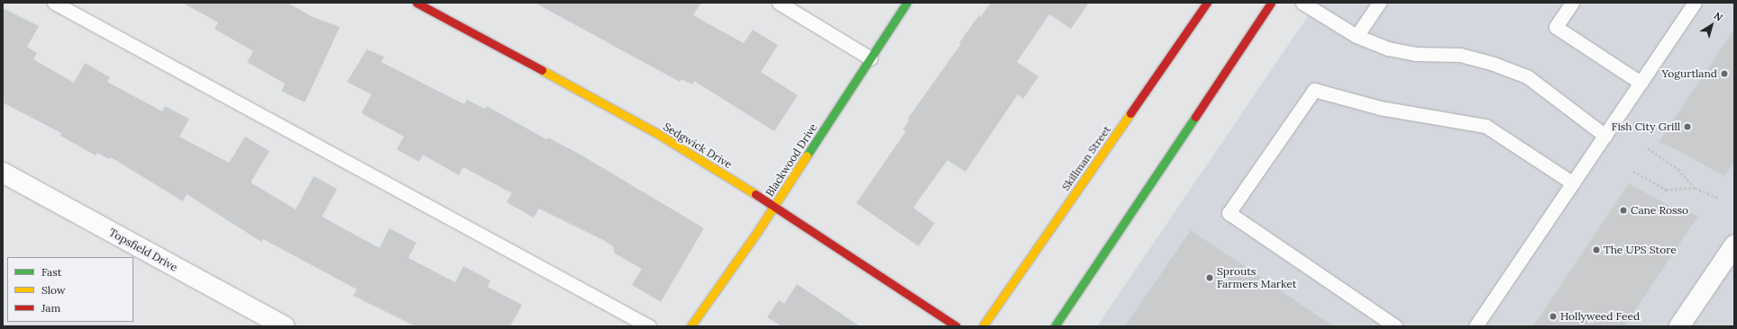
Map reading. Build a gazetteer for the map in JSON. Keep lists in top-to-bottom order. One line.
{"streets":{"street":["Sedgwick Drive","Skillman Street","Blackwood Drive","Topsfield Drive"]},"crossings":[["Sedgwick Drive","Blackwood Drive"]],"places":["Yogurtland","Fish City Grill","Cane Rosso","The UPS Store","Sprouts Farmers Market","Hollyweed Feed"],"legend":["Fast","Slow","Jam"],"north":"top right"}
